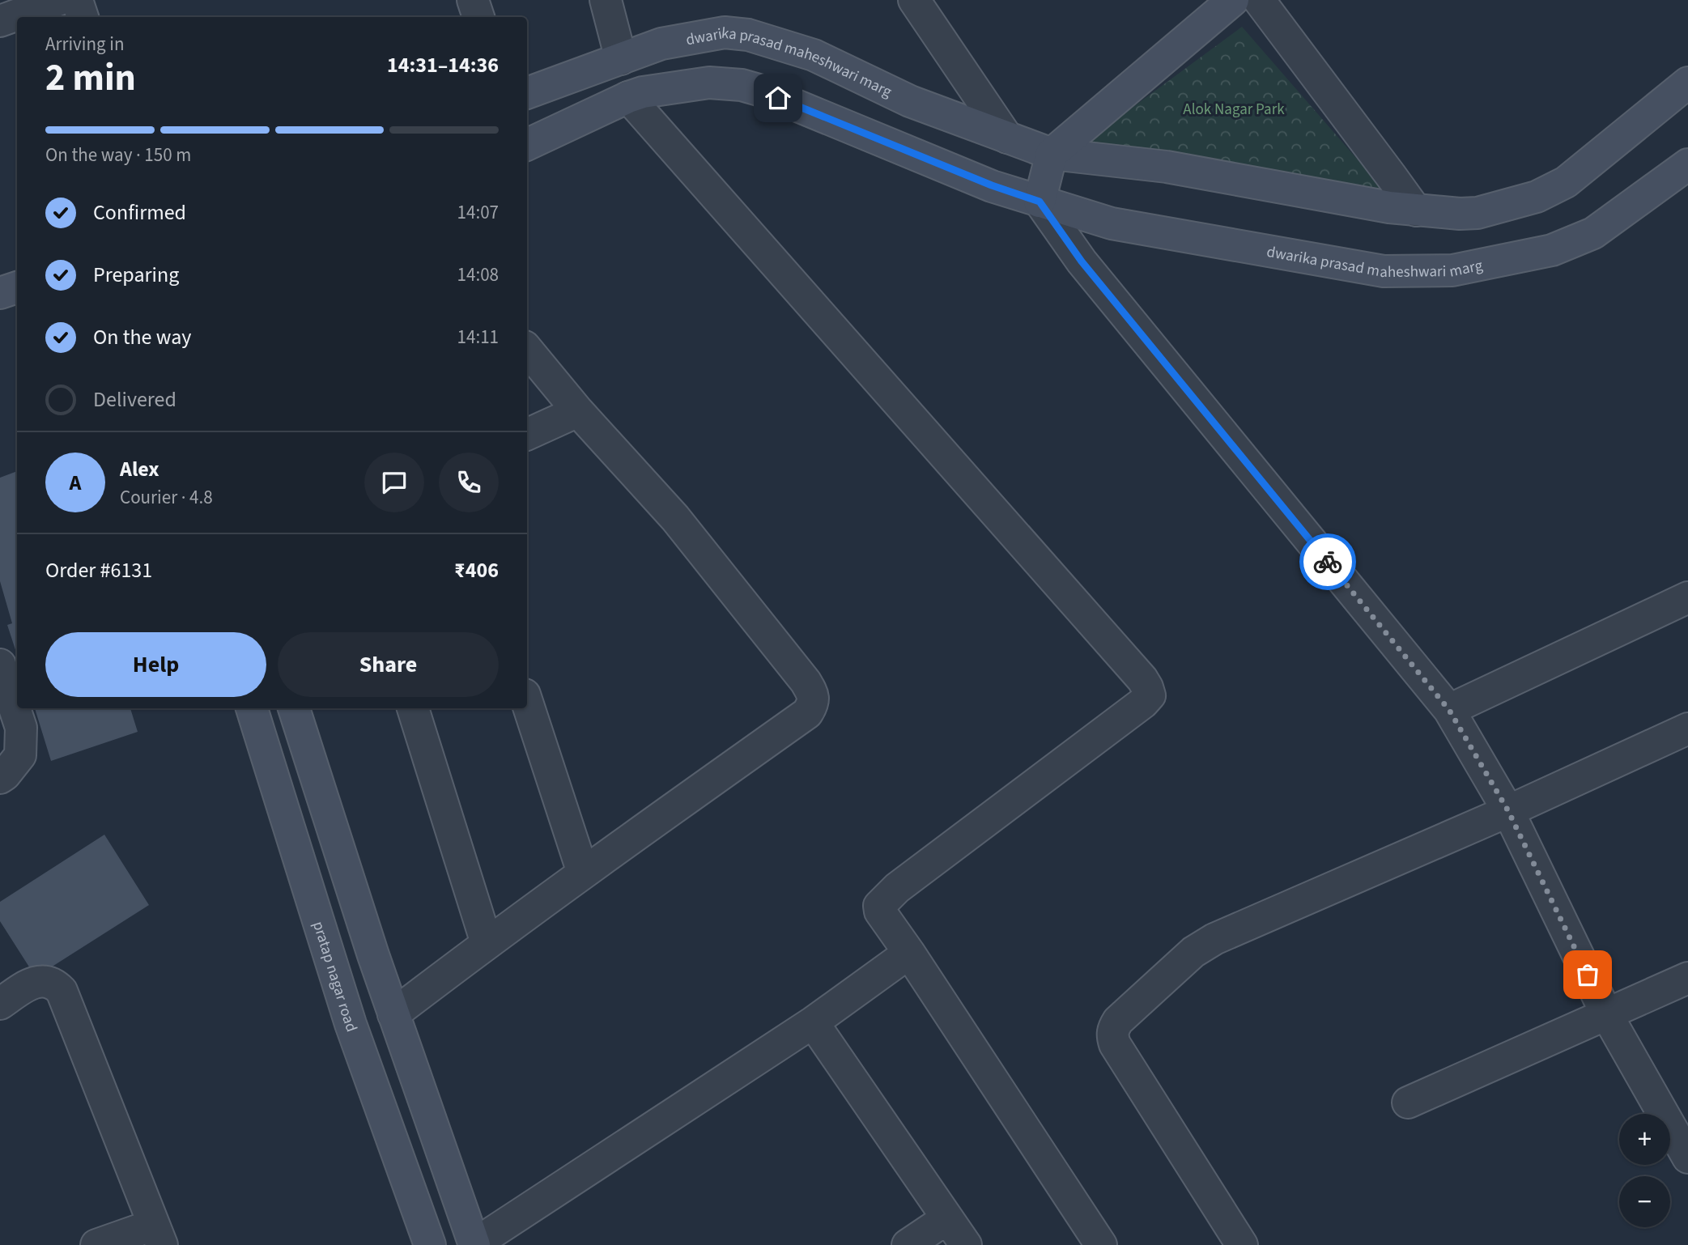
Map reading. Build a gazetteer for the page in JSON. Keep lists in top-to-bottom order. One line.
{"streets":{"street":["dwarika prasad maheshwari marg","pratap nagar road"]},"parks":["Alok Nagar Park"],"page":{"heading":["2 min","Arriving in","14:31–14:36"],"panel":["Alex","Courier · 4.8","Order #6131","₹406"],"bar":"On the way · 150 m","list":[["Confirmed","14:07"],["Preparing","14:08"],["On the way","14:11"],"Delivered"],"round":"A","buttons":["Help","Share"],"map_buttons":["+","−"]}}
